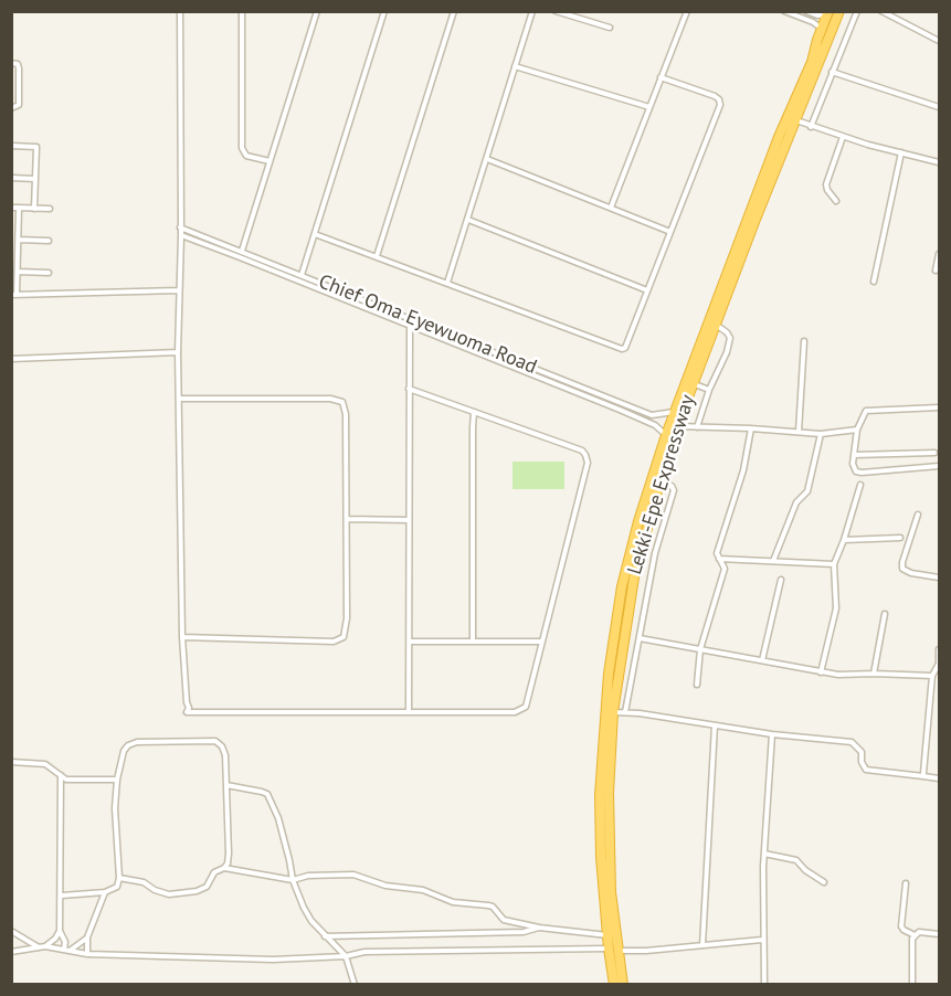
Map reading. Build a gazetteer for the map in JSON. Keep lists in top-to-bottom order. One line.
{"streets":{"highway":["Lekki-Epe Expressway"],"street":["Chief Oma Eyewuoma Road"]},"crossings":[["Chief Oma Eyewuoma Road","Lekki-Epe Expressway"]]}
